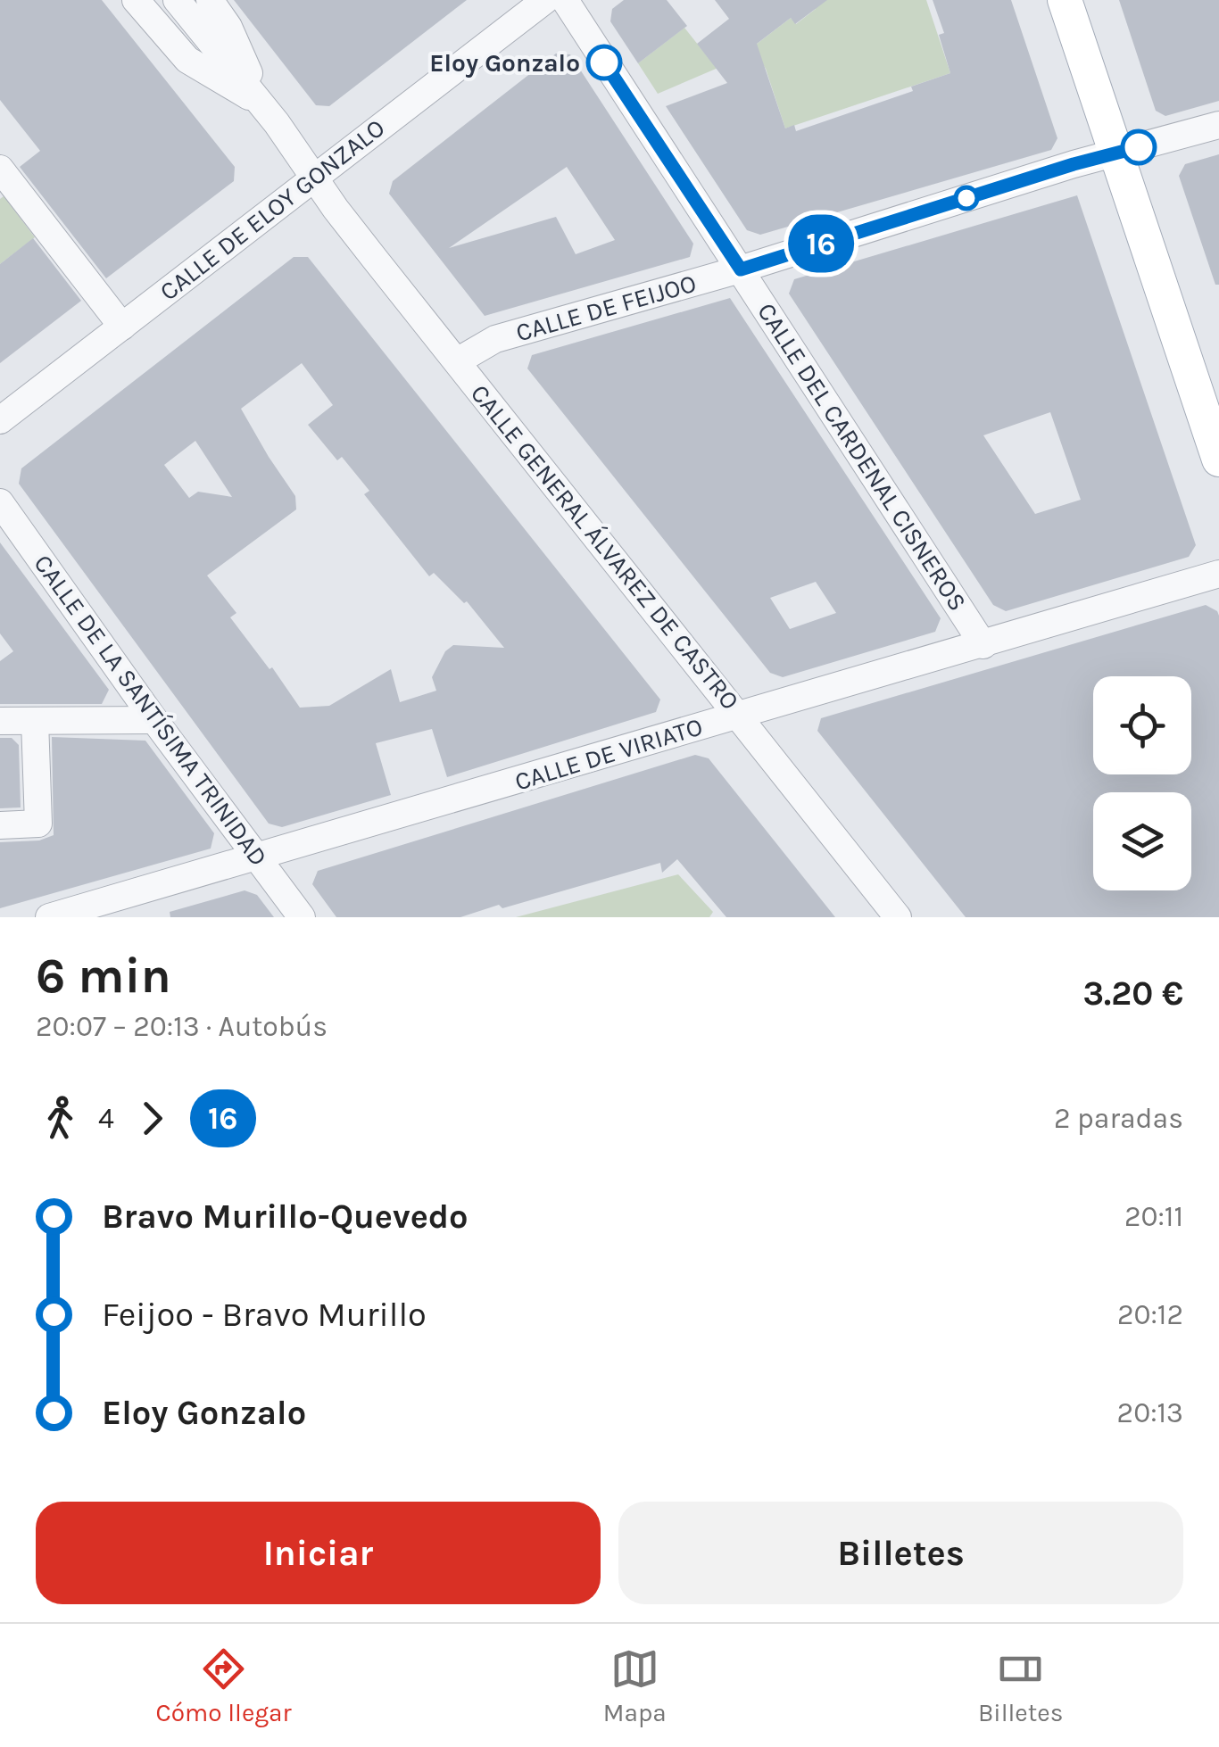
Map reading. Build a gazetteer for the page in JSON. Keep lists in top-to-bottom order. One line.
{"streets":{"street":["CALLE DE ELOY GONZALO","CALLE DE FEIJOO","CALLE DEL CARDENAL CISNEROS","CALLE GENERAL ÁLVAREZ DE CASTRO","CALLE DE LA SANTÍSIMA TRINIDAD","CALLE DE VIRIATO"]},"crossings":[["CALLE DE ELOY GONZALO","CALLE GENERAL ÁLVAREZ DE CASTRO"],["CALLE DE FEIJOO","CALLE DEL CARDENAL CISNEROS"],["CALLE DE FEIJOO","CALLE GENERAL ÁLVAREZ DE CASTRO"],["CALLE DEL CARDENAL CISNEROS","CALLE DE VIRIATO"],["CALLE GENERAL ÁLVAREZ DE CASTRO","CALLE DE VIRIATO"],["CALLE DE LA SANTÍSIMA TRINIDAD","CALLE DE VIRIATO"]],"places":["Eloy Gonzalo"],"lines":["bus line 16"],"page":{"on_map":"16","heading":["6 min","20:07 – 20:13 · Autobús","3.20 €"],"legs":["4","16","2 paradas"],"list":[{"name":"Bravo Murillo-Quevedo","value":"20:11"},{"name":"Feijoo - Bravo Murillo","value":"20:12"},{"name":"Eloy Gonzalo","value":"20:13"}],"buttons":["Iniciar","Billetes"],"tabs":["Cómo llegar","Mapa","Billetes"]}}
